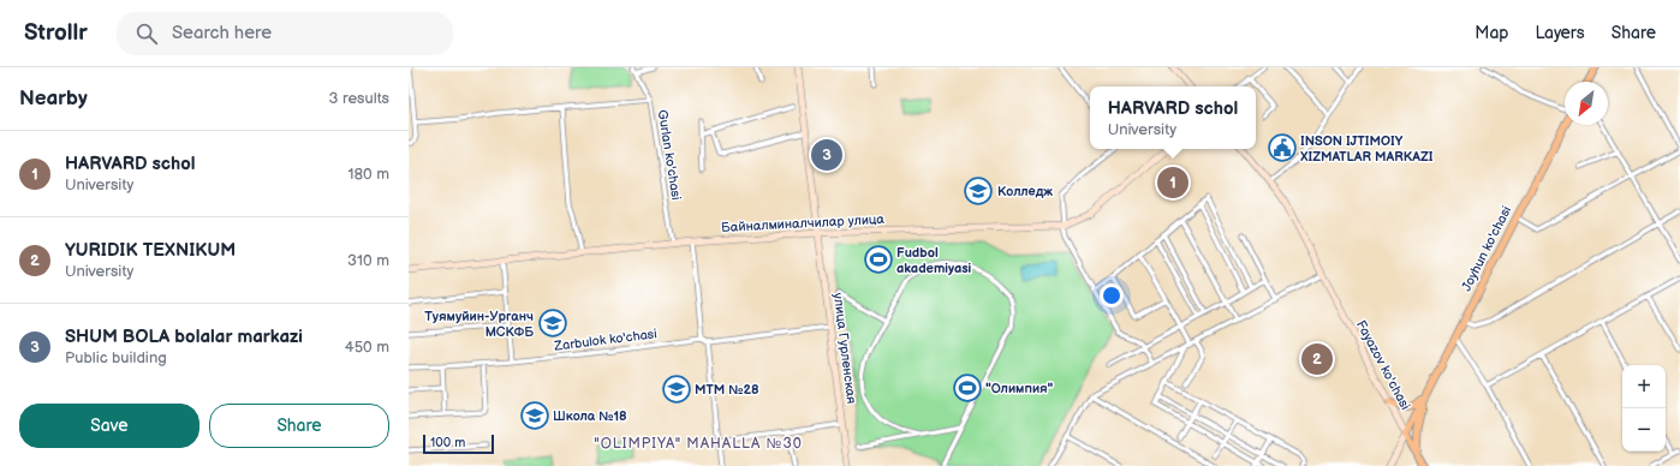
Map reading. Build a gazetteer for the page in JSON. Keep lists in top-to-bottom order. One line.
{"streets":{"main road":["Joyhun ko'chasi","Fayazov ko'chasi"],"street":["Gurlan ko'chasi","Байналминалчилар улица","Zarbulok ko'chasi","улица Гурленская"]},"crossings":[["Gurlan ko'chasi","Байналминалчилар улица"],["Байналминалчилар улица","улица Гурленская"]],"districts":["\"OLIMPIYA\" MAHALLA №30"],"places":{"public building":["INSON IJTIMOIY XIZMATLAR MARKAZI"],"school or university":["Колледж","Туямуйин-Урганч МСКФБ","MTM №28","Школа №18"],"sports":["Fudbol akademiyasi","\"Олимпия\""]},"scale_bar":"100 m","north":"bottom left","page":{"header":"Strollr","search":"Search here","nav":["Map","Layers","Share"],"heading":["Nearby","3 results"],"popup":["HARVARD schol","University"],"list":[{"mark":"1","name":"HARVARD schol","note":"University","value":"180 m"},{"mark":"2","name":"YURIDIK TEXNIKUM","note":"University","value":"310 m"},{"mark":"3","name":"SHUM BOLA bolalar markazi","note":"Public building","value":"450 m"}],"pins":["3","1","2"],"map_buttons":["+","−"],"buttons":["Save","Share"],"scale":"100 m"}}
